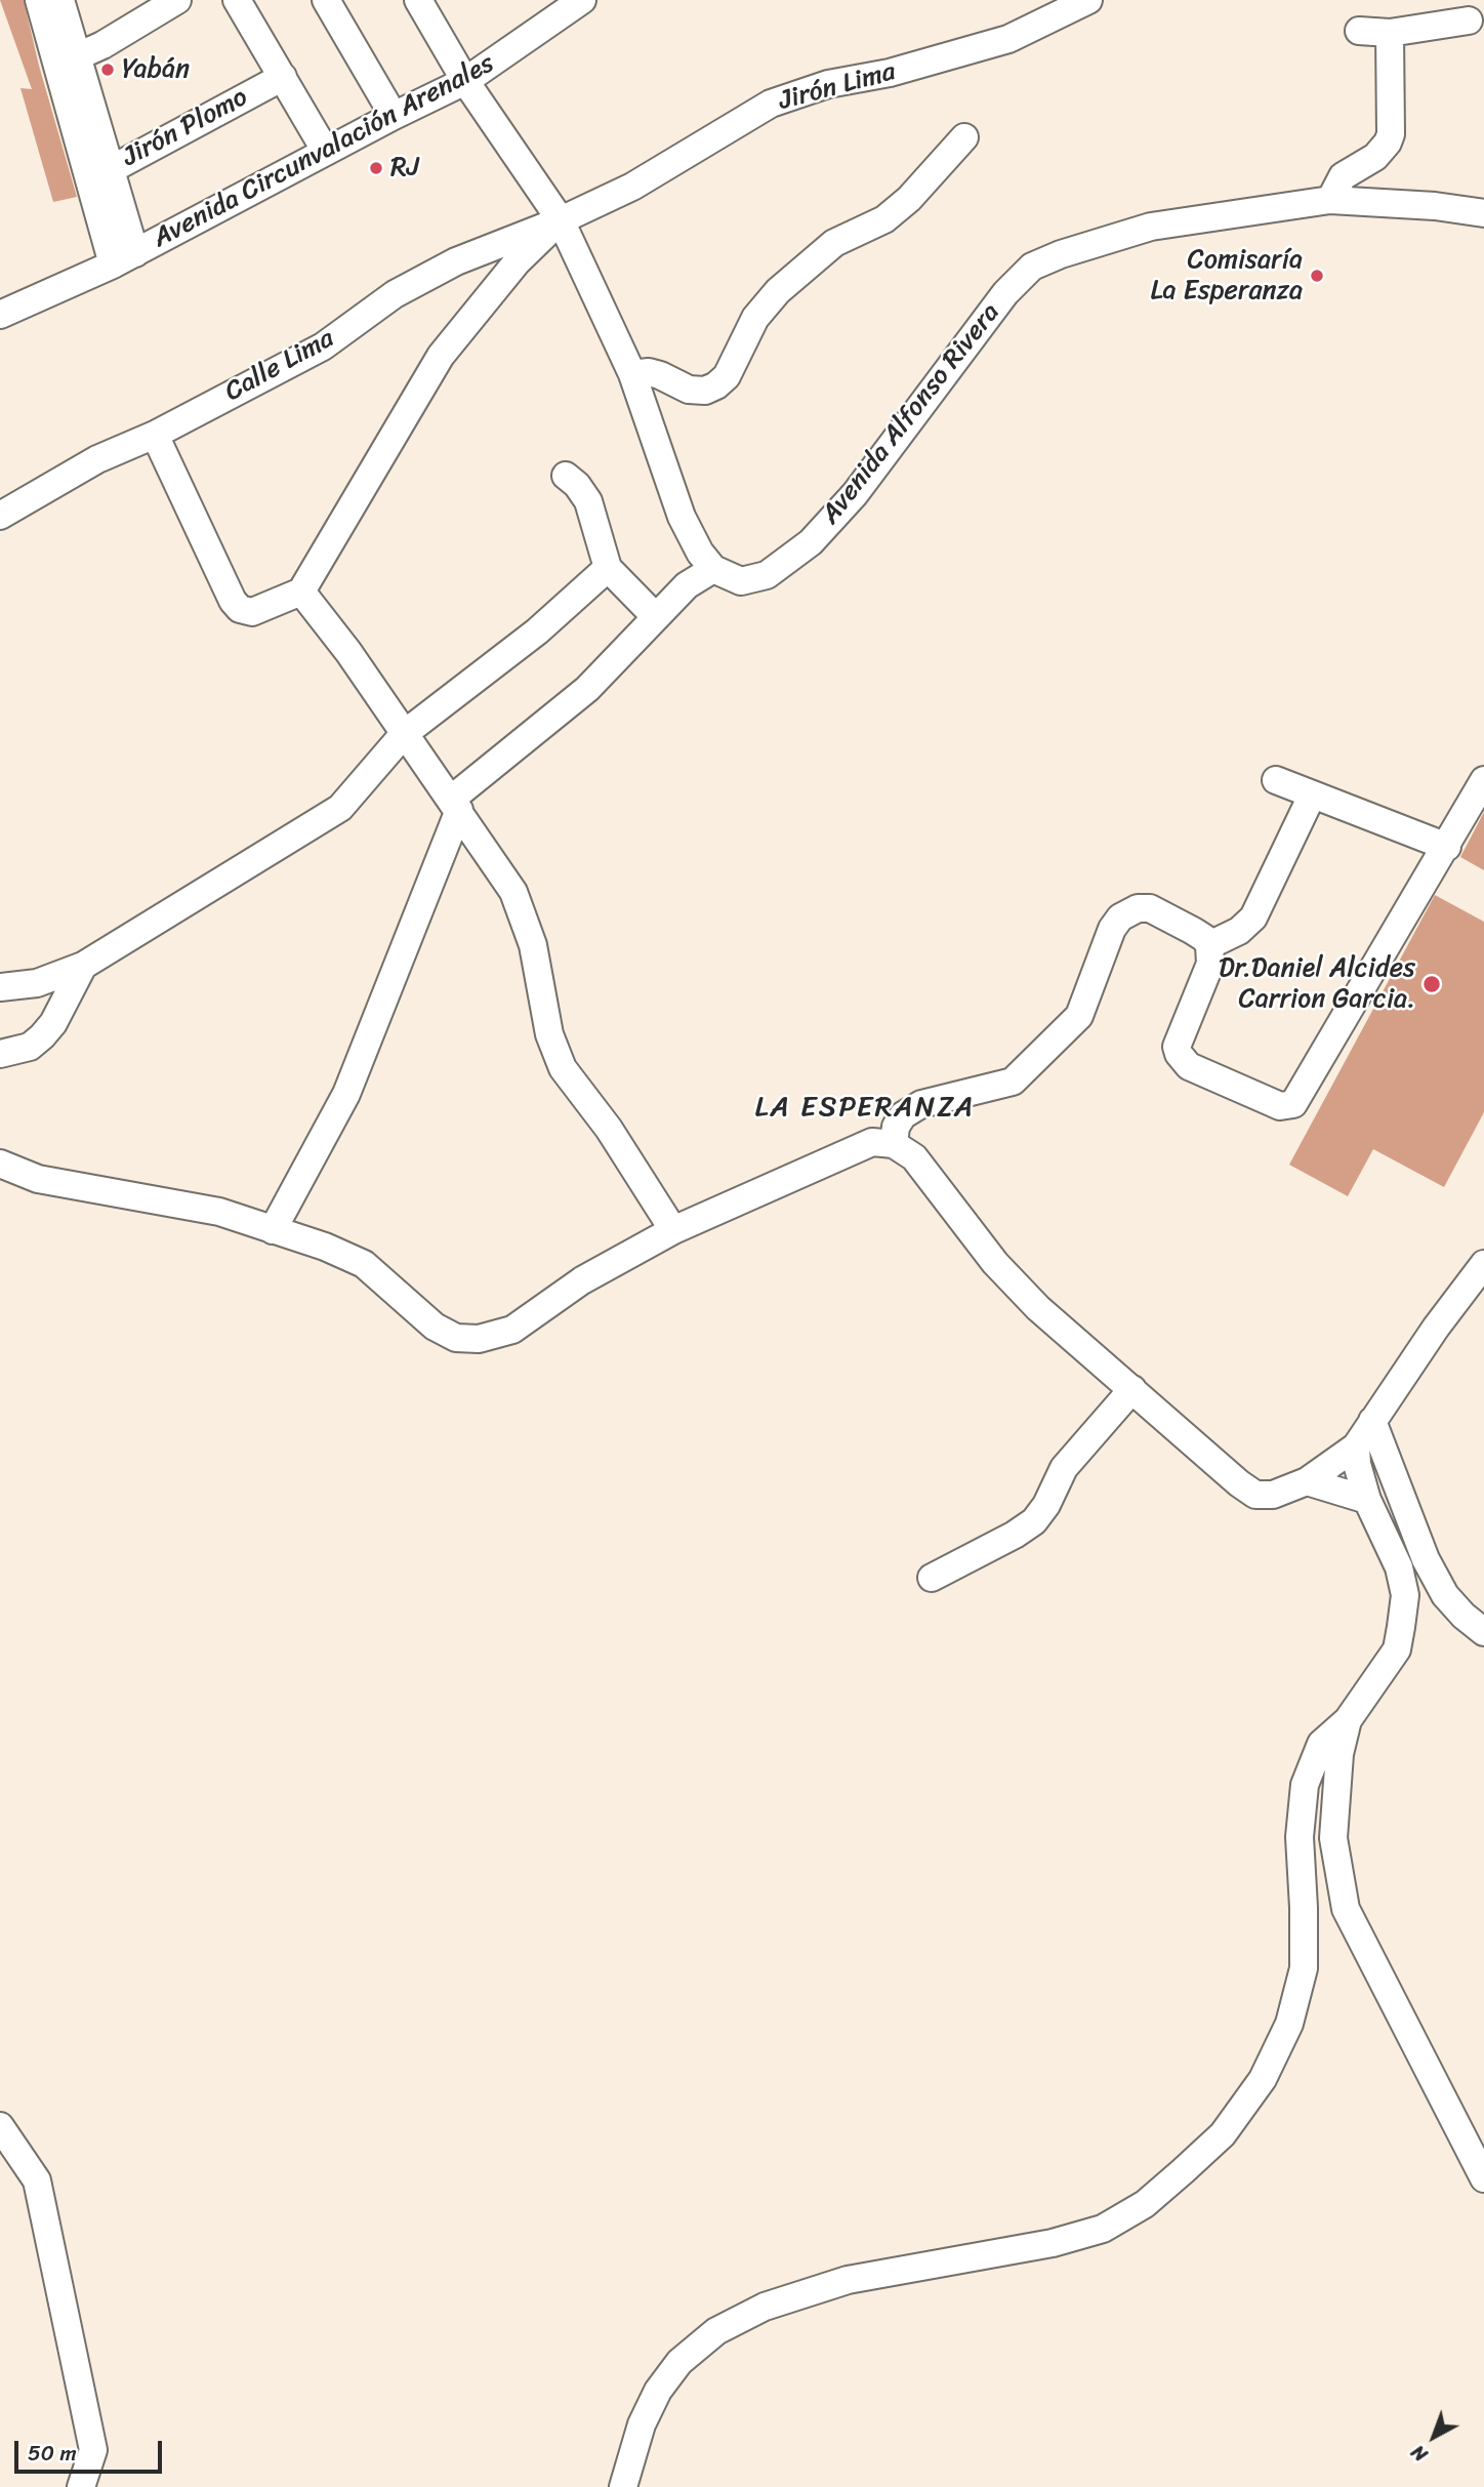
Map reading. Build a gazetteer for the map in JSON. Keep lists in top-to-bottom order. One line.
{"streets":{"street":["Jirón Lima","Jirón Plomo","Avenida Circunvalación Arenales","Calle Lima","Avenida Alfonso Rivera"]},"crossings":[["Jirón Lima","Calle Lima"]],"districts":["LA ESPERANZA"],"places":["Yabán","RJ","Comisaría La Esperanza","Dr.Daniel Alcides Carrion Garcia."],"scale_bar":"50 m","north":"bottom left"}
